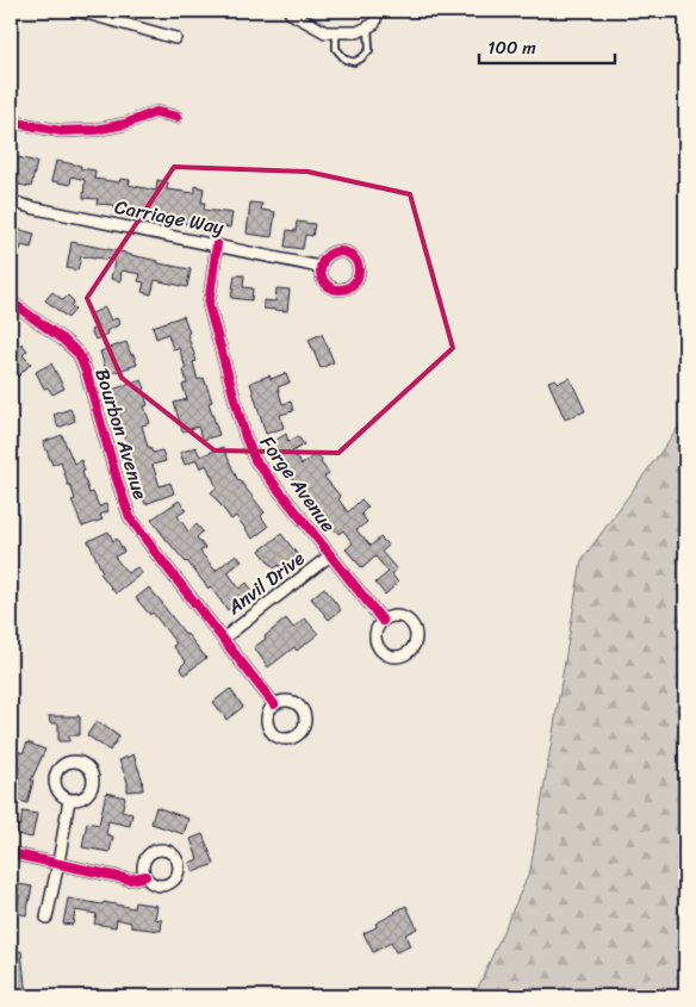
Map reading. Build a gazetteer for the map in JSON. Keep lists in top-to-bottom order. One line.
{"streets":{"street":["Carriage Way","Bourbon Avenue","Forge Avenue","Anvil Drive"]},"crossings":[["Carriage Way","Forge Avenue"],["Bourbon Avenue","Anvil Drive"],["Forge Avenue","Anvil Drive"]],"scale_bar":"100 m"}
